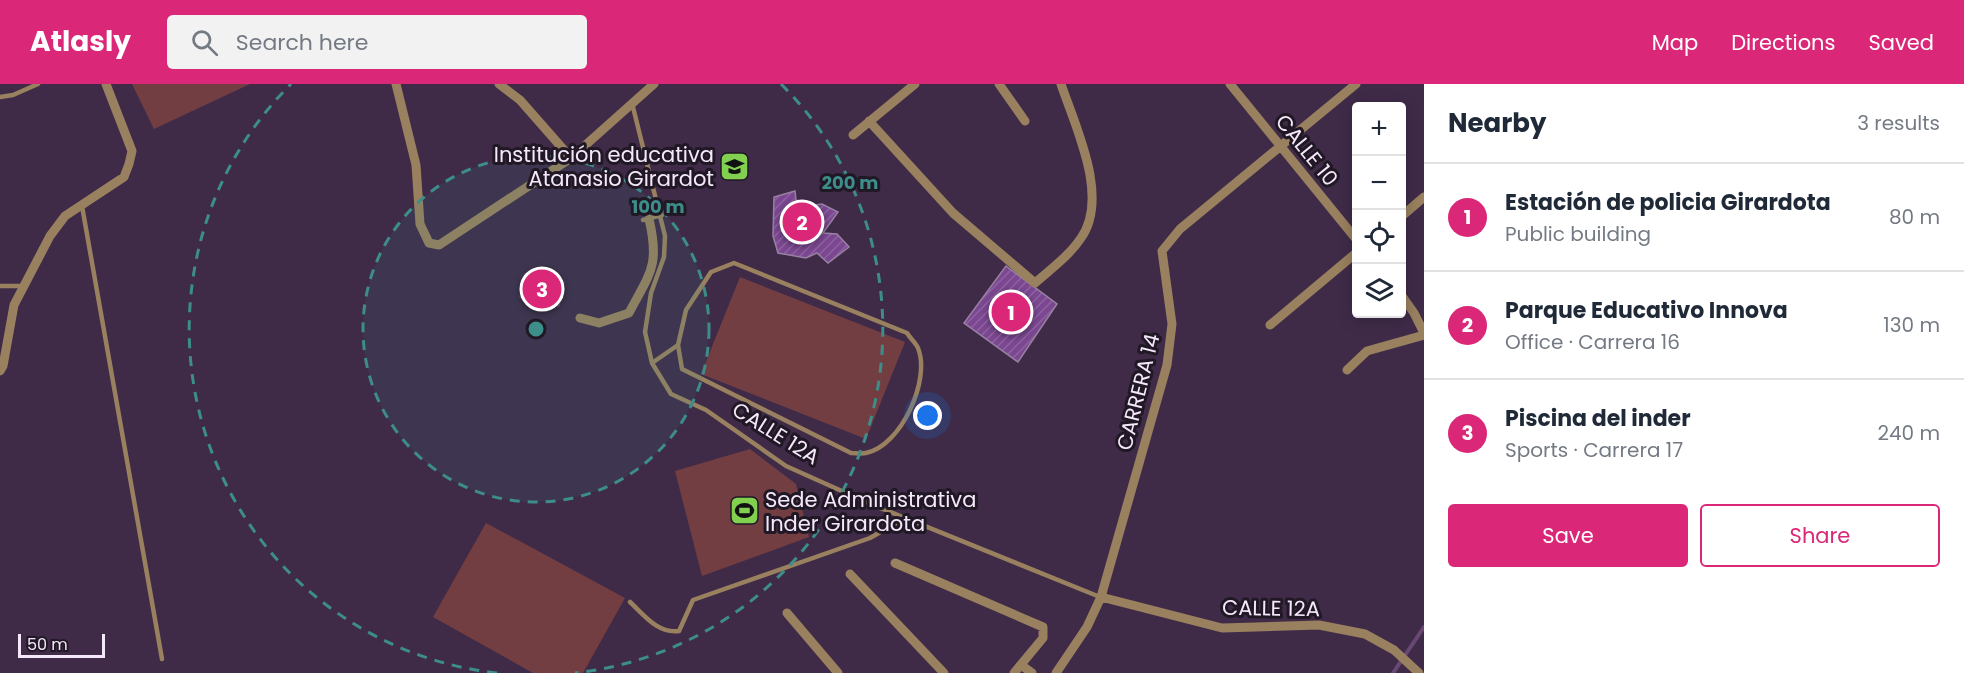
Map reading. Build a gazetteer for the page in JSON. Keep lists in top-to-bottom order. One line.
{"streets":{"street":["CALLE 10","CARRERA 14","CALLE 12A"]},"crossings":[["CALLE 10","CARRERA 14"],["CARRERA 14","CALLE 12A"]],"places":{"school or university":["Institución educativa Atanasio Girardot"],"sports":["Sede Administrativa Inder Girardota"]},"scale_bar":"50 m","page":{"header":"Atlasly","search":"Search here","nav":["Map","Directions","Saved"],"heading":["Nearby","3 results"],"map_buttons":["+","−"],"list":[{"mark":"1","name":"Estación de policia Girardota","note":"Public building","value":"80 m"},{"mark":"2","name":"Parque Educativo Innova","note":"Office · Carrera 16","value":"130 m"},{"mark":"3","name":"Piscina del inder","note":"Sports · Carrera 17","value":"240 m"}],"pins":["2","3","1"],"buttons":["Save","Share"],"scale":"50 m"},"rings":["200 m","100 m"]}
